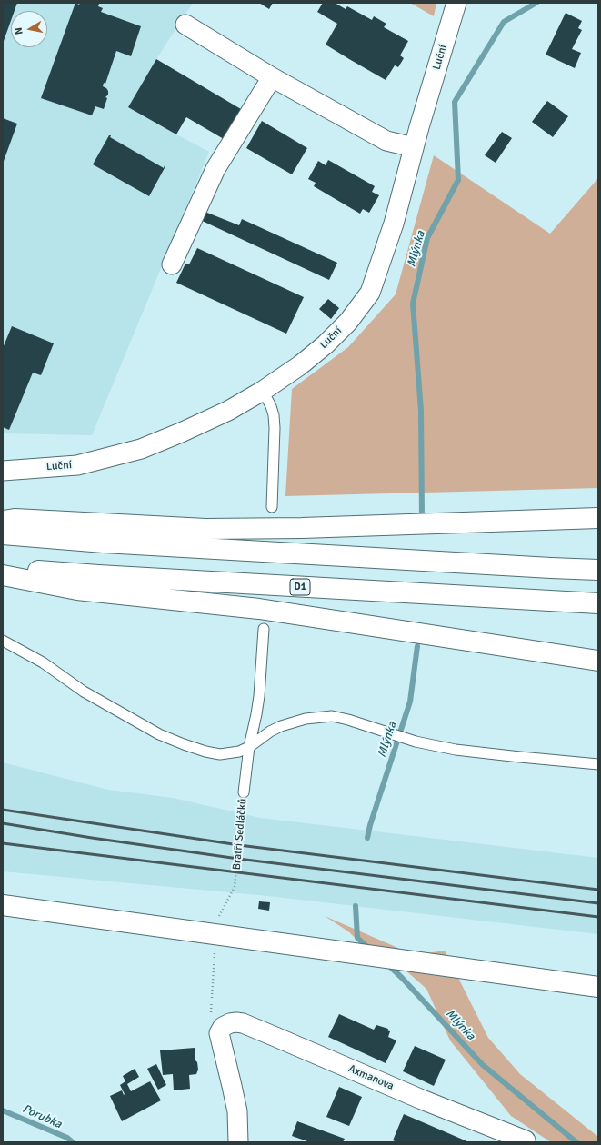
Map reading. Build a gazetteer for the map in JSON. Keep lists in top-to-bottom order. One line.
{"streets":{"main road":["D1"],"street":["Luční","Axmanova"],"lane":["Bratří Sedláčků"]},"water":["Mlýnka","Porubka"],"north":"left"}
